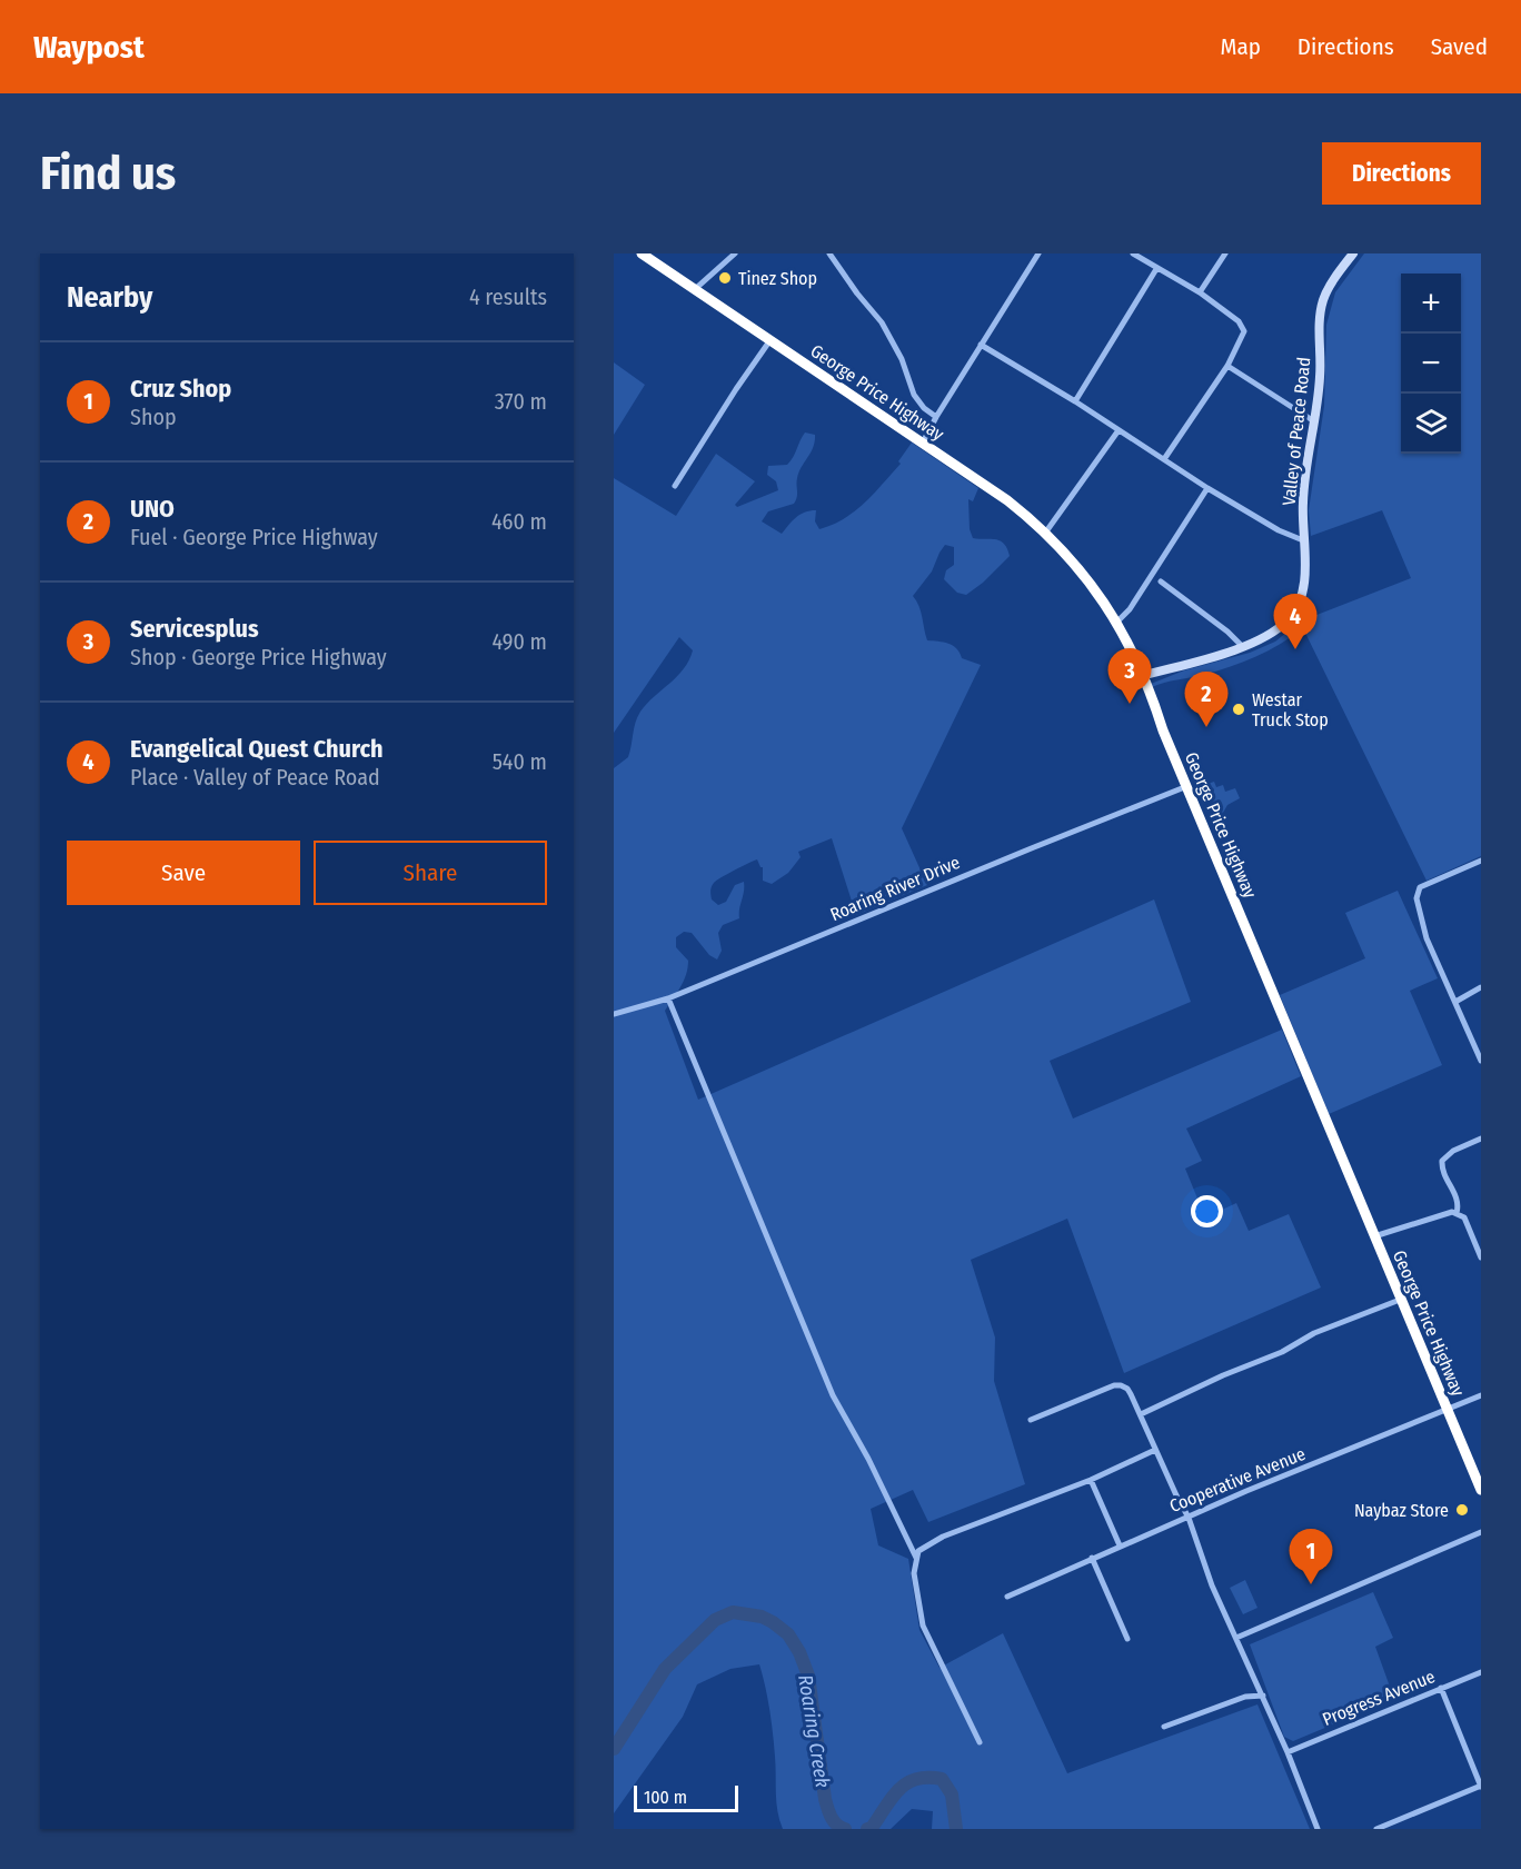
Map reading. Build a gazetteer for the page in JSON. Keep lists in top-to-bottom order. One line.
{"streets":{"highway":["George Price Highway"],"street":["Valley of Peace Road","Roaring River Drive","Cooperative Avenue","Progress Avenue"]},"crossings":[["George Price Highway","Valley of Peace Road"],["George Price Highway","Roaring River Drive"],["George Price Highway","Cooperative Avenue"]],"water":["Roaring Creek"],"places":["Tinez Shop","Westar Truck Stop","Naybaz Store"],"scale_bar":"100 m","page":{"header":"Waypost","nav":["Map","Directions","Saved"],"buttons":["Directions",["Save","Share"]],"title":"Find us","heading":["Nearby","4 results"],"map_buttons":["+","−"],"list":[{"mark":"1","name":"Cruz Shop","note":"Shop","value":"370 m"},{"mark":"2","name":"UNO","note":"Fuel · George Price Highway","value":"460 m"},{"mark":"3","name":"Servicesplus","note":"Shop · George Price Highway","value":"490 m"},{"mark":"4","name":"Evangelical Quest Church","note":"Place · Valley of Peace Road","value":"540 m"}],"pins":["4","3","2","1"],"scale":"100 m"}}
